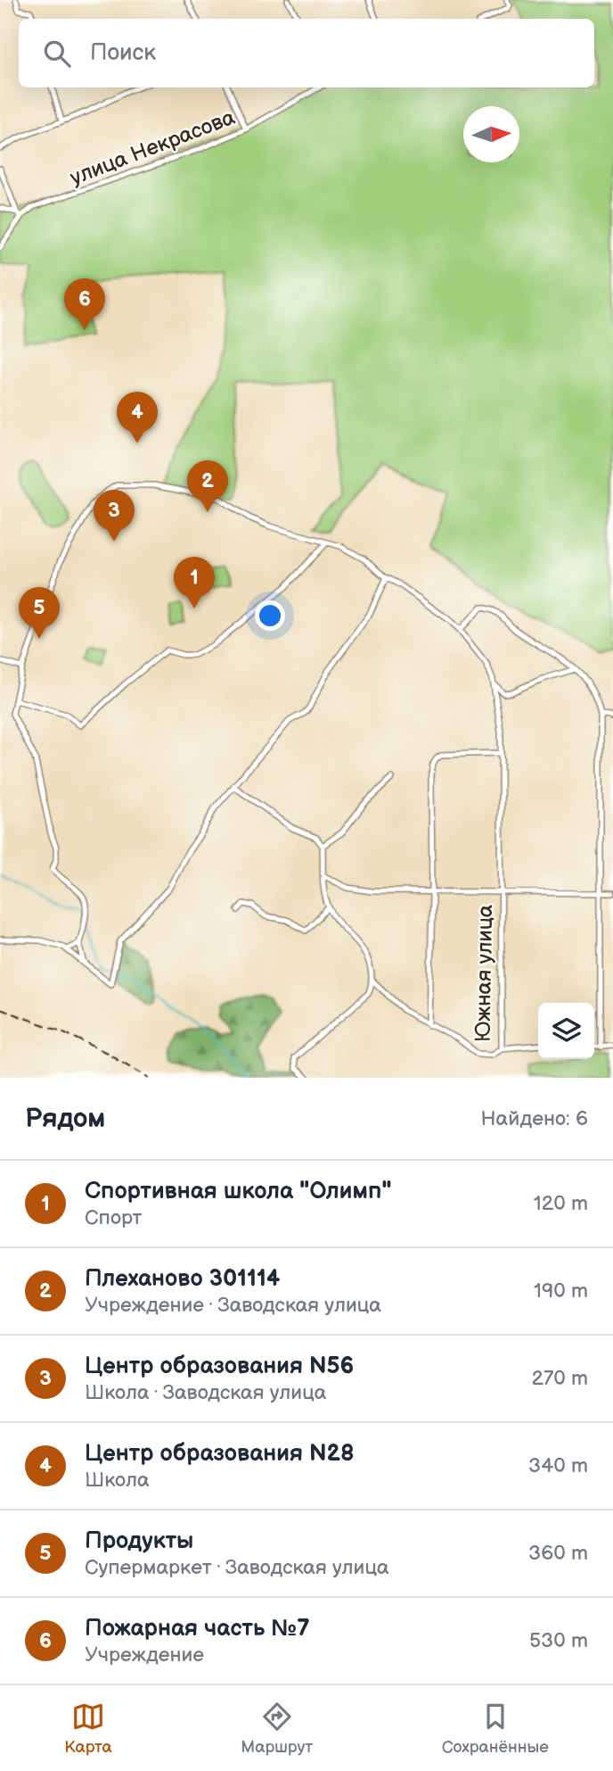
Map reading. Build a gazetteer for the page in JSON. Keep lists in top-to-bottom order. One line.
{"streets":{"street":["улица Некрасова","Южная улица"]},"north":"right","page":{"search":"Поиск","pins":["6","4","2","3","1","5"],"heading":["Рядом","Найдено: 6"],"list":[{"mark":"1","name":"Спортивная школа \"Олимп\"","note":"Спорт","value":"120 m"},{"mark":"2","name":"Плеханово 301114","note":"Учреждение · Заводская улица","value":"190 m"},{"mark":"3","name":"Центр образования N56","note":"Школа · Заводская улица","value":"270 m"},{"mark":"4","name":"Центр образования N28","note":"Школа","value":"340 m"},{"mark":"5","name":"Продукты","note":"Супермаркет · Заводская улица","value":"360 m"},{"mark":"6","name":"Пожарная часть №7","note":"Учреждение","value":"530 m"}],"nav":["Карта","Маршрут","Сохранённые"]}}
